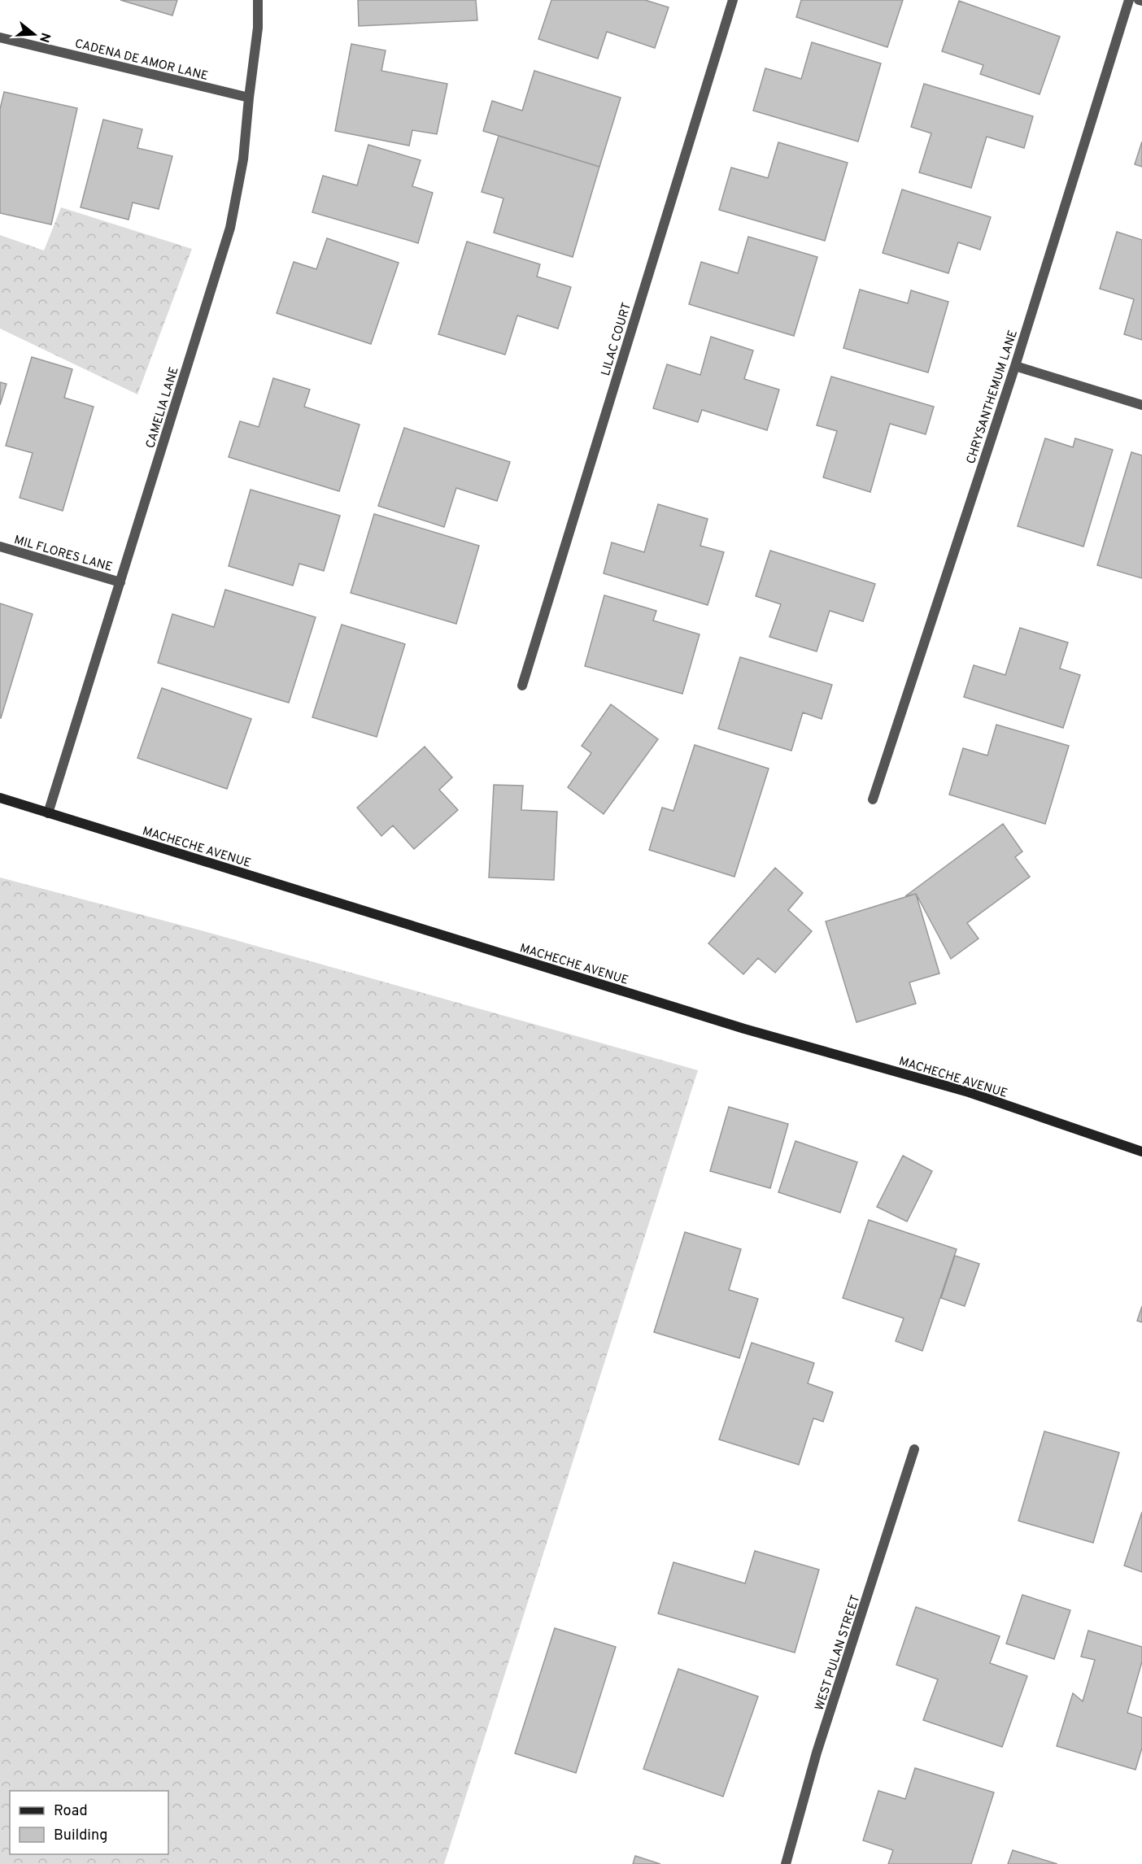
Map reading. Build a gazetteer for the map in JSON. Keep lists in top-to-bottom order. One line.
{"streets":{"main road":["MACHECHE AVENUE"],"street":["CADENA DE AMOR LANE","LILAC COURT","CHRYSANTHEMUM LANE","CAMELIA LANE","MIL FLORES LANE","WEST PULAN STREET"]},"crossings":[["CADENA DE AMOR LANE","CAMELIA LANE"],["CAMELIA LANE","MIL FLORES LANE"],["CAMELIA LANE","MACHECHE AVENUE"]],"legend":["Road","Building"],"north":"right"}
